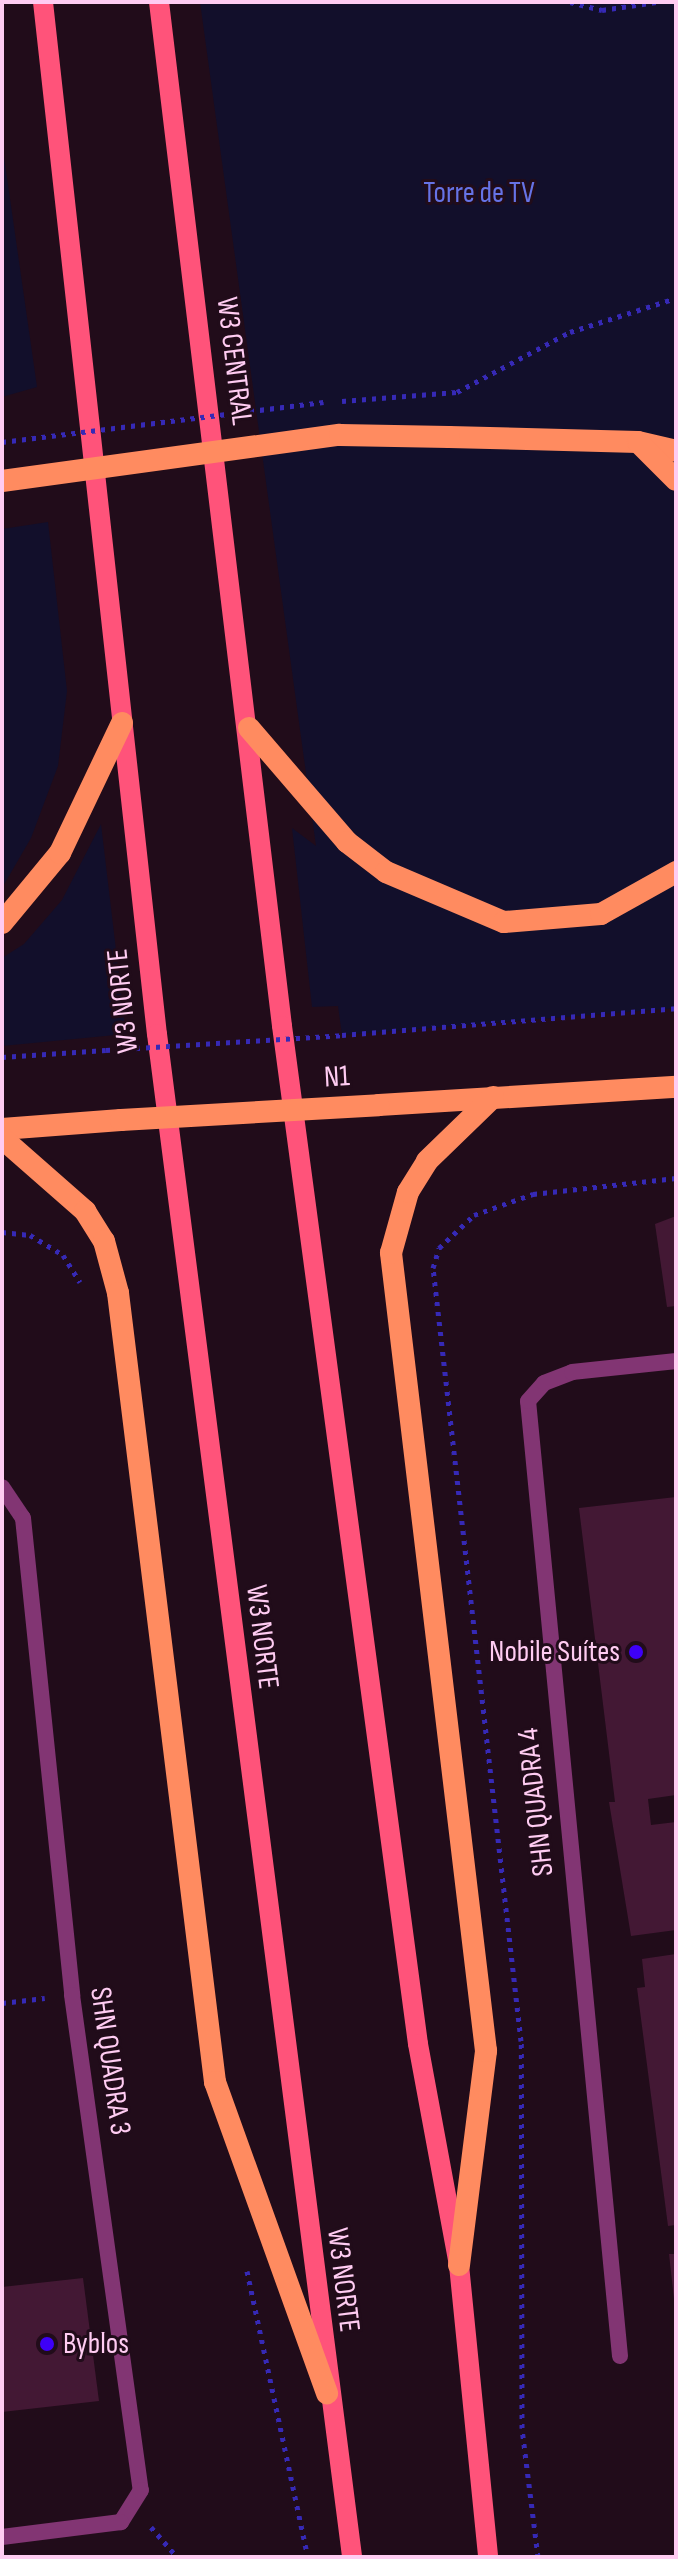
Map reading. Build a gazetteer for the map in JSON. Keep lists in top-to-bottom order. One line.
{"streets":{"highway":["N1"],"main road":["W3 CENTRAL","W3 NORTE"],"street":["SHN QUADRA 4","SHN QUADRA 3"]},"parks":["Torre de TV"],"places":["Nobile Suítes","Byblos"]}
